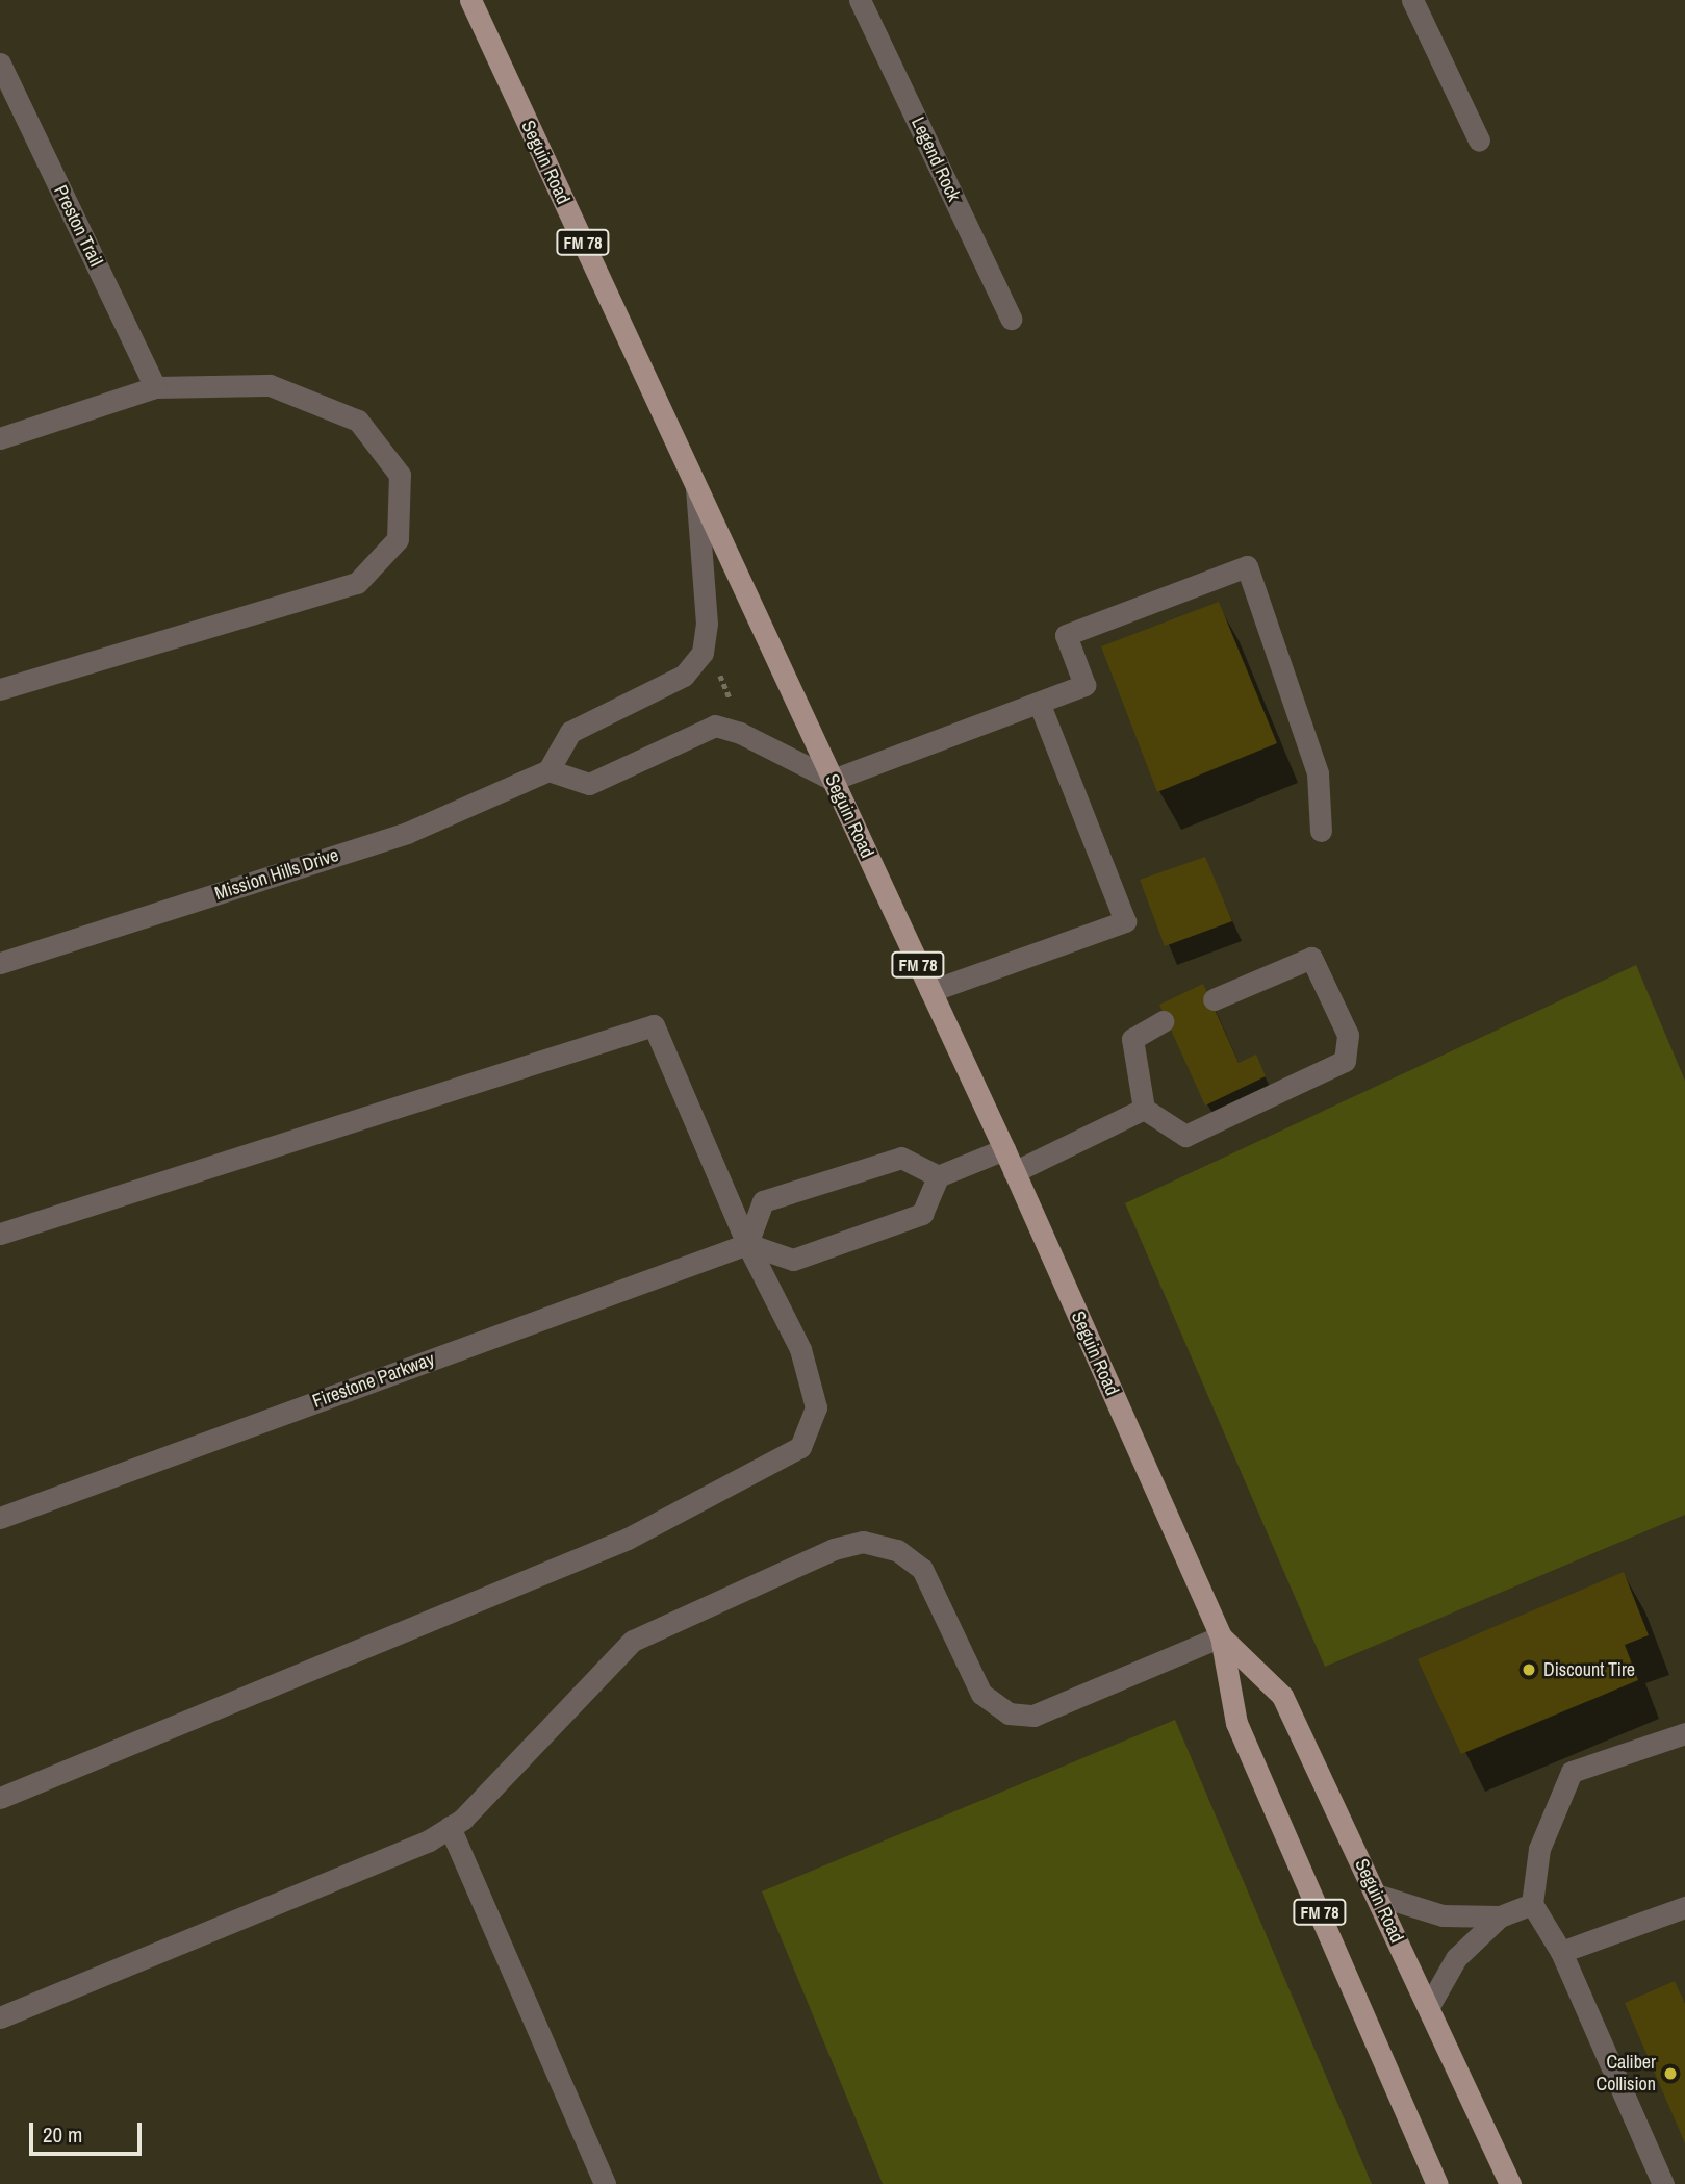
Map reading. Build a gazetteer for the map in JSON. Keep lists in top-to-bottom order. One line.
{"streets":{"main road":["Seguin Road","FM 78"],"street":["Legend Rock","Preston Trail","Mission Hills Drive","Firestone Parkway"]},"places":["Discount Tire","Caliber Collision"],"scale_bar":"20 m"}
